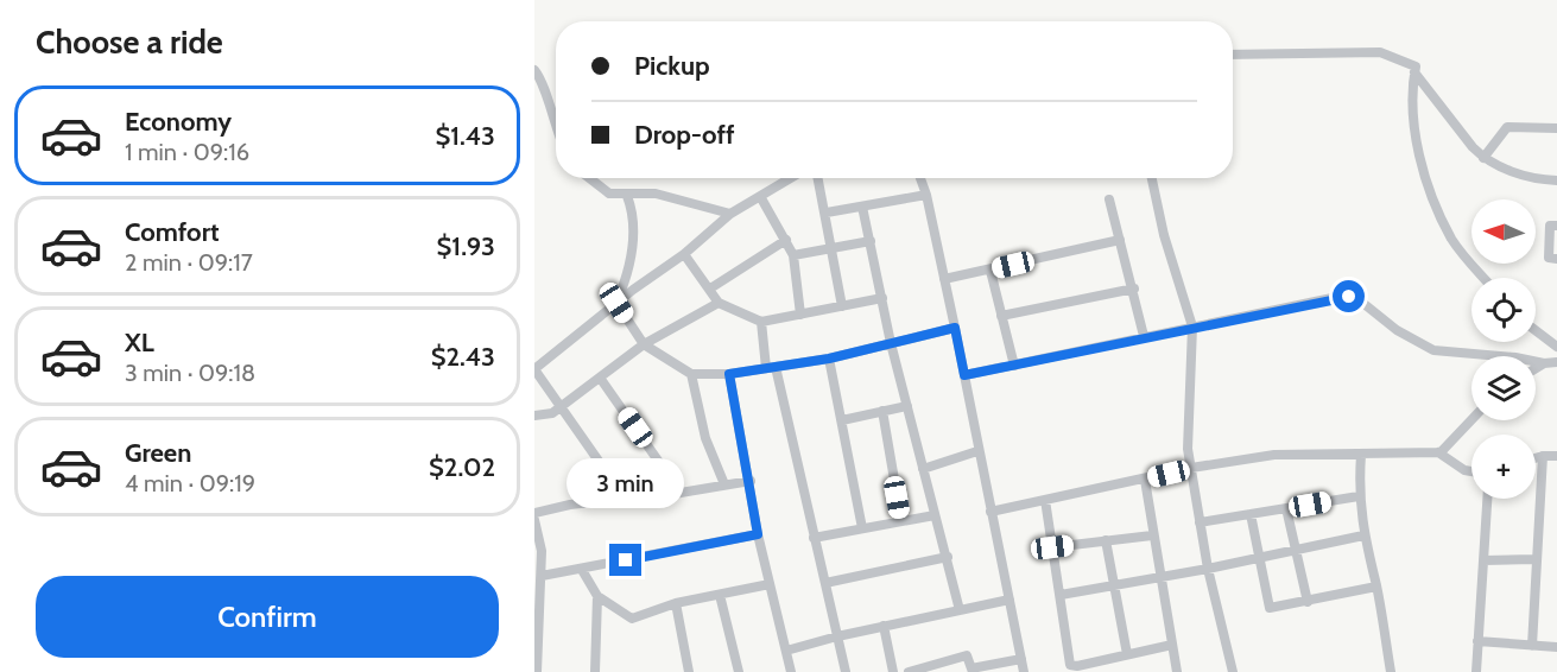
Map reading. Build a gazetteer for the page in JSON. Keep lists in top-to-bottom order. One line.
{"north":"left","page":{"heading":"Choose a ride","banner":["Pickup","Drop-off"],"list":[{"name":"Economy","note":"1 min · 09:16","value":"$1.43"},{"name":"Comfort","note":"2 min · 09:17","value":"$1.93"},{"name":"XL","note":"3 min · 09:18","value":"$2.43"},{"name":"Green","note":"4 min · 09:19","value":"$2.02"}],"map_buttons":"+","bubble":"3 min","buttons":"Confirm"}}
